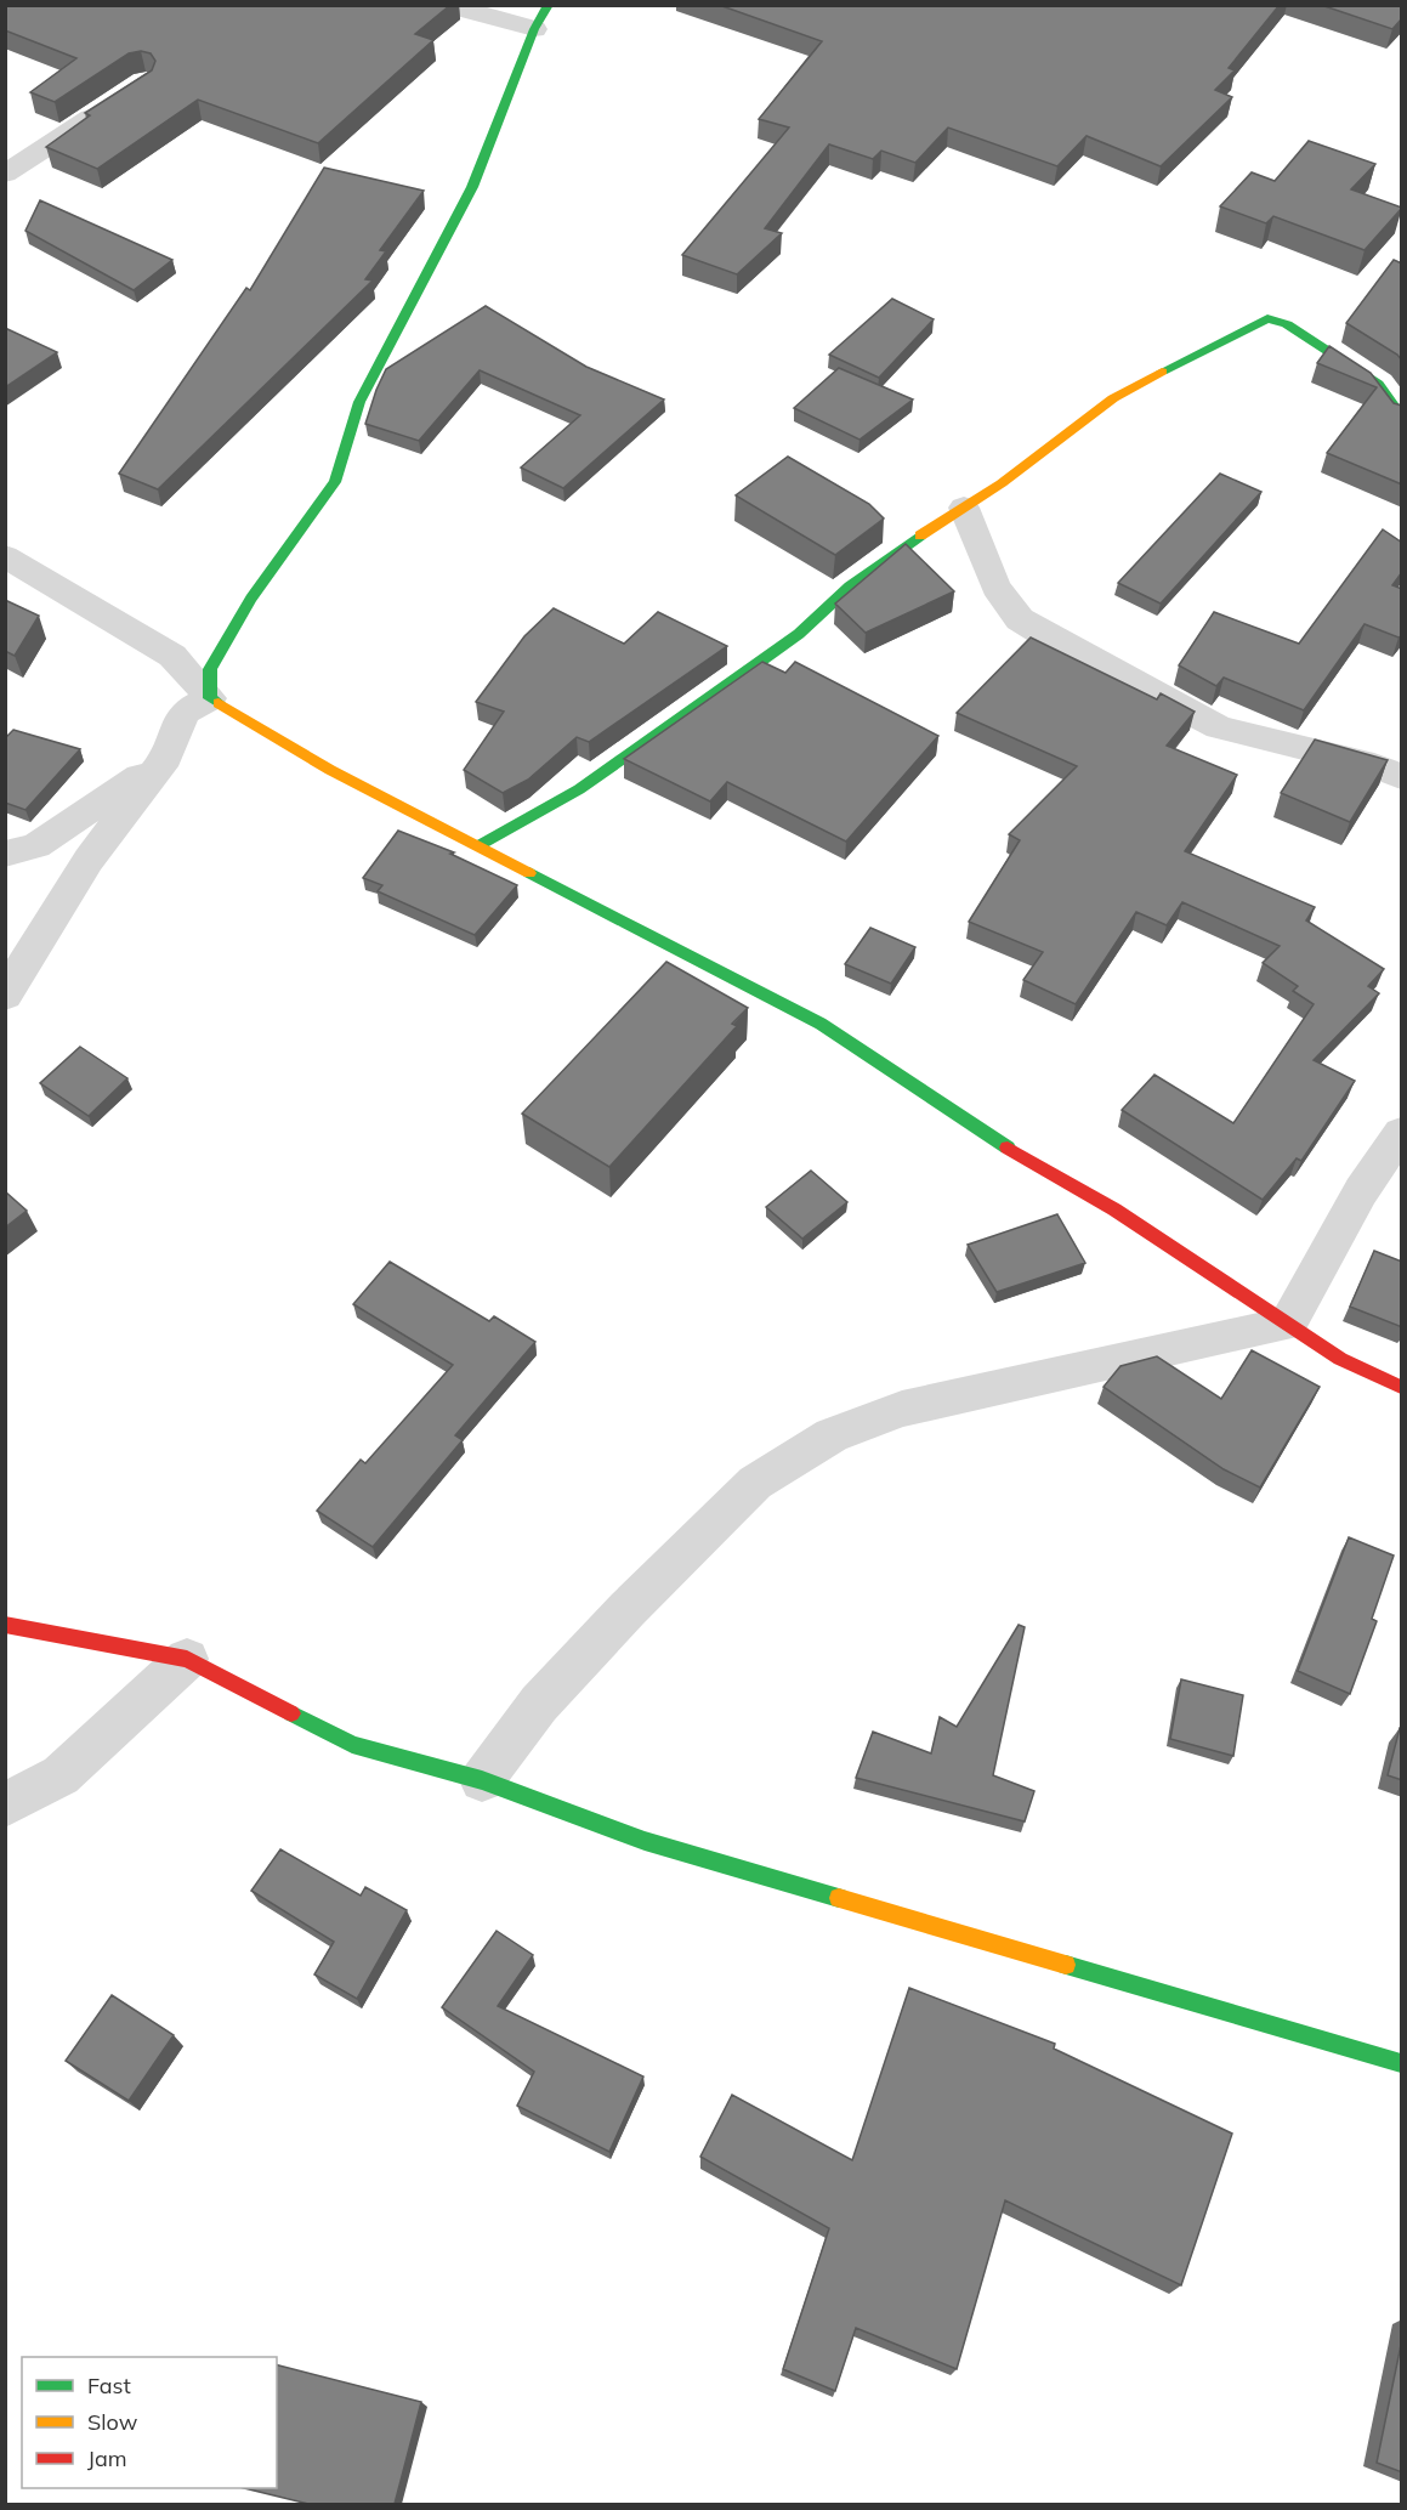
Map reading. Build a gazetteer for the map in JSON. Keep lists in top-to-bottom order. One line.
{"legend":["Fast","Slow","Jam"]}
